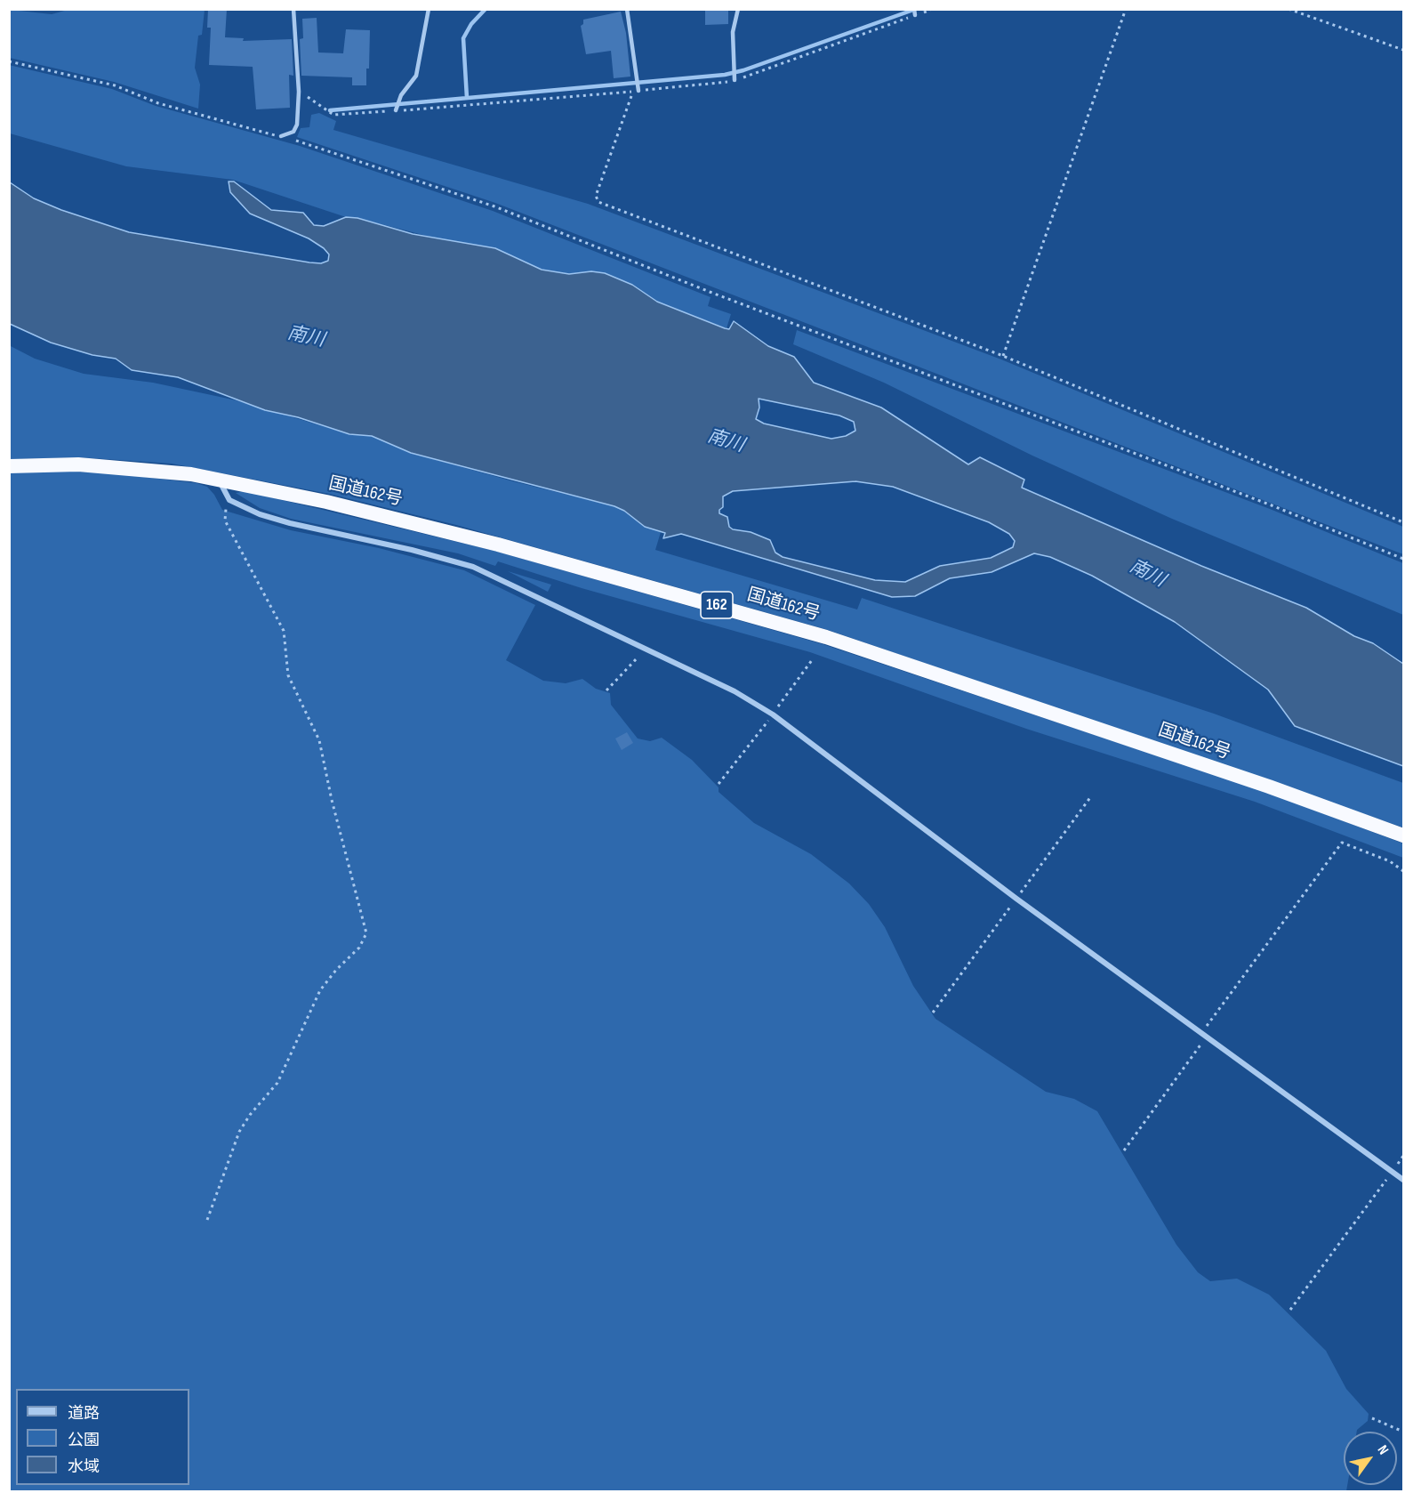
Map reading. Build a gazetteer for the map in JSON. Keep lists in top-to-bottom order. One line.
{"streets":{"highway":["国道162号","162"]},"water":["南川"],"legend":["道路","公園","水域"],"north":"top right"}
